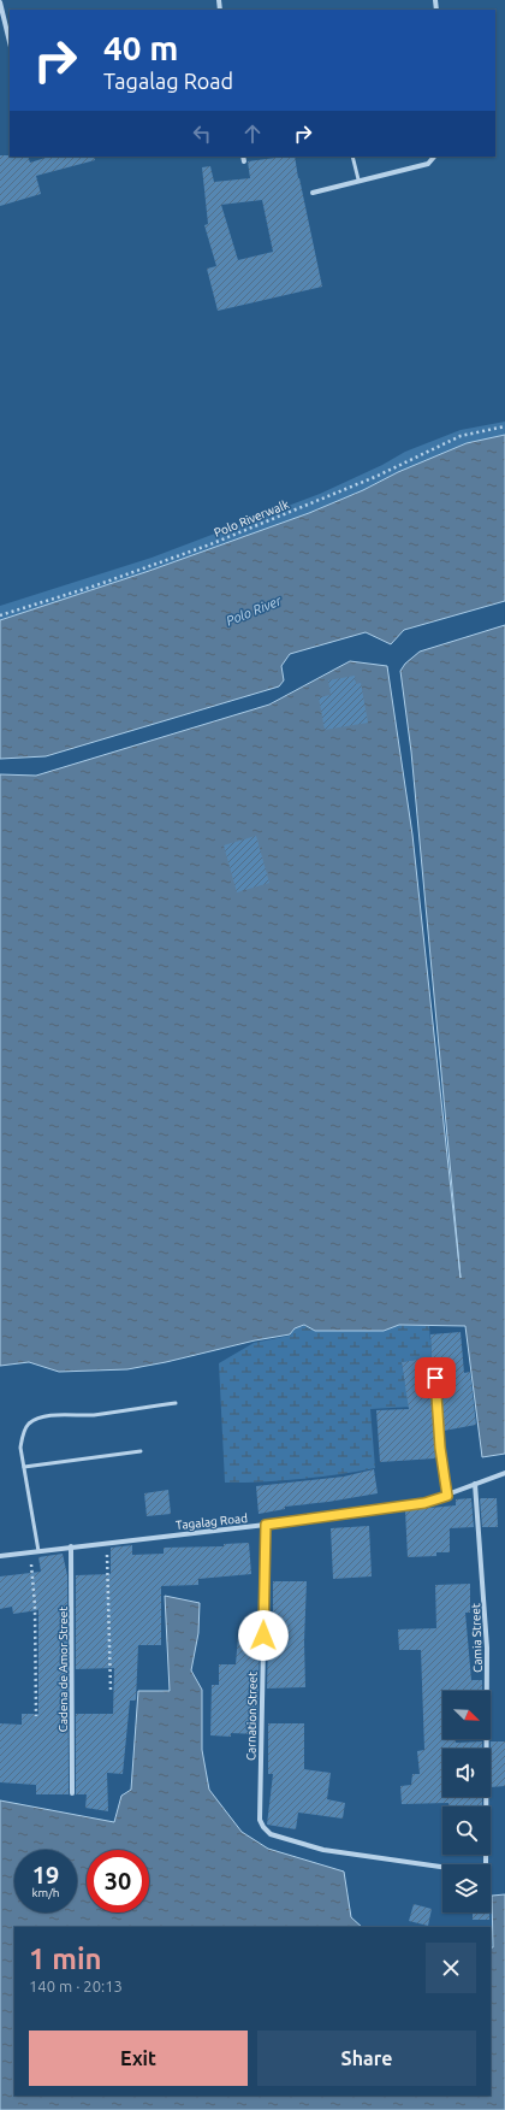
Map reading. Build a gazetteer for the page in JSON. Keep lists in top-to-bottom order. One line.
{"streets":{"street":["Tagalag Road","Camia Street","Cadena de Amor Street","Carnation Street"],"path":["Polo Riverwalk"]},"crossings":[["Tagalag Road","Camia Street"],["Tagalag Road","Cadena de Amor Street"],["Tagalag Road","Carnation Street"],["Camia Street","Carnation Street"]],"water":["Polo River"],"north":"bottom right","page":{"turn":["40 m","Tagalag Road"],"speed":"19 km/h","limit":"30","heading":["1 min","140 m · 20:13"],"buttons":["Exit","Share"]}}
